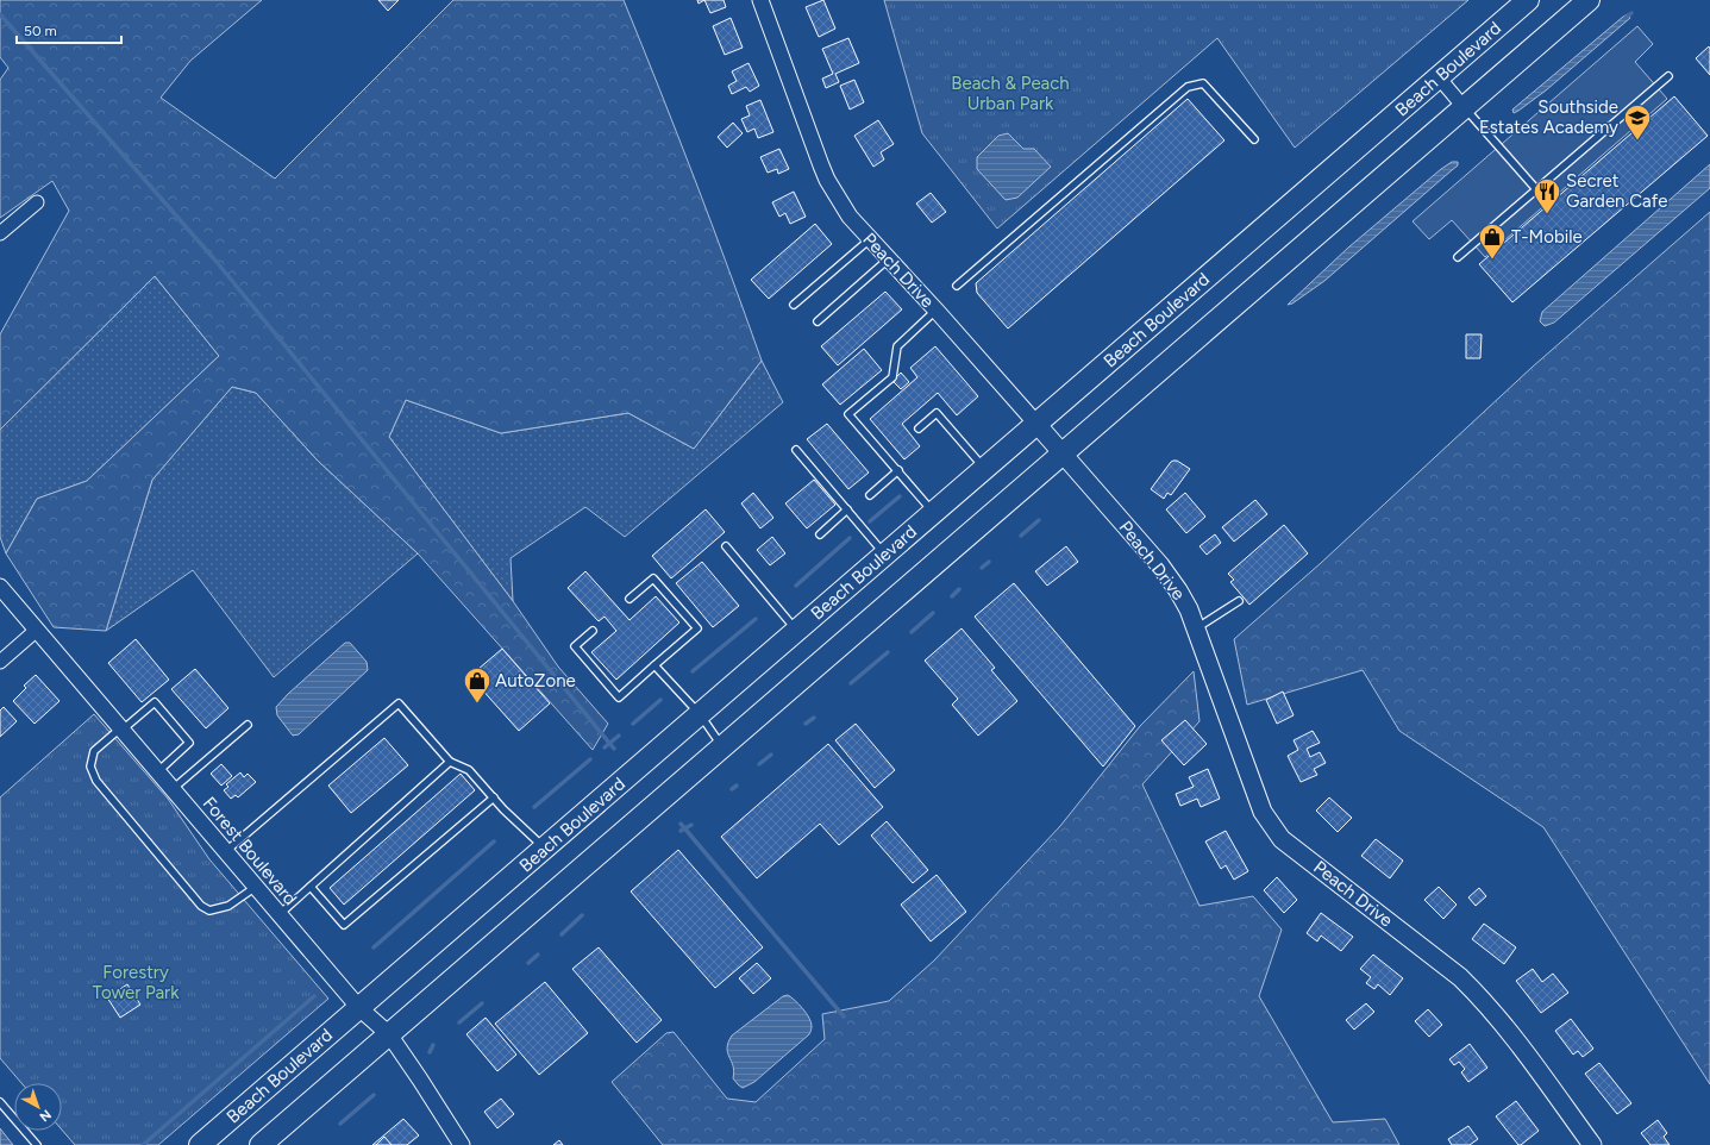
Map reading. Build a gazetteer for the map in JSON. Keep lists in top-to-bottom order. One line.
{"streets":{"highway":["Beach Boulevard"],"main road":["Peach Drive"],"street":["Forest Boulevard"]},"crossings":[["Beach Boulevard","Peach Drive"],["Beach Boulevard","Forest Boulevard"]],"parks":["Beach & Peach Urban Park","Forestry Tower Park"],"places":{"school or university":["Southside Estates Academy"],"restaurant":["Secret Garden Cafe"],"shop":["T-Mobile","AutoZone"]},"scale_bar":"50 m","north":"bottom right"}
